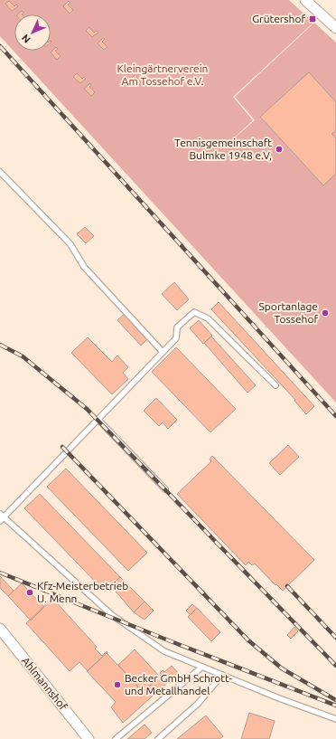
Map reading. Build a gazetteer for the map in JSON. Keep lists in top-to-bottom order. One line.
{"streets":{"street":["Ahlmannshof"]},"parks":["Kleingärtnerverein Am Tossehof e.V."],"places":{"transit":["Grütershof"],"other":["Tennisgemeinschaft Bulmke 1948 e.V,","Sportanlage Tossehof","Kfz-Meisterbetrieb U. Menn","Becker GmbH Schrott- und Metallhandel"]},"north":"bottom left"}
